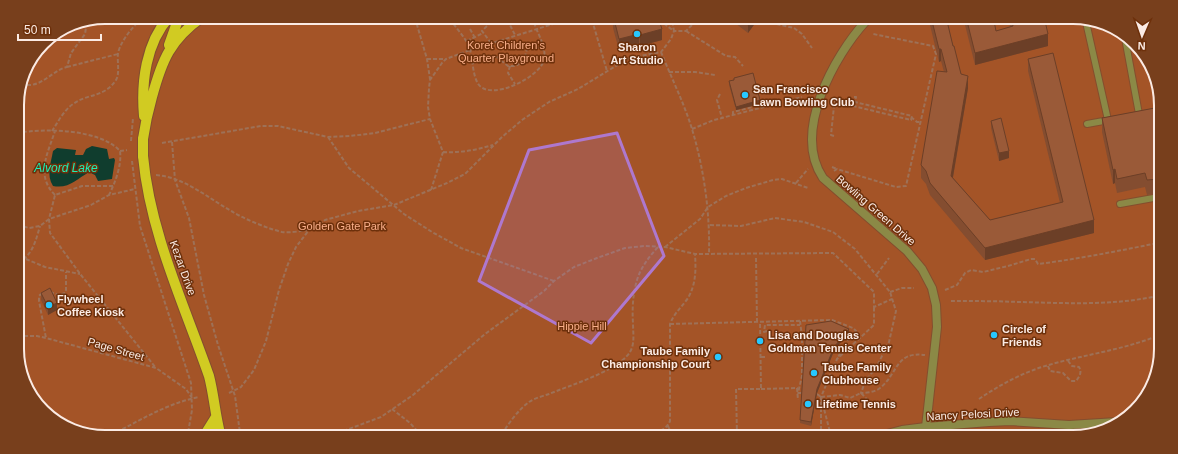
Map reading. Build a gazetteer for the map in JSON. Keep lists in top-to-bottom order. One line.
{"streets":{"main road":["Kezar Drive"],"street":["Bowling Green Drive","Nancy Pelosi Drive"],"path":["Page Street"]},"crossings":[["Bowling Green Drive","Nancy Pelosi Drive"]],"water":["Alvord Lake"],"parks":["Koret Children's Quarter Playground","Golden Gate Park","Hippie Hill"],"places":["Sharon Art Studio","San Francisco Lawn Bowling Club","Flywheel Coffee Kiosk","Circle of Friends","Lisa and Douglas Goldman Tennis Center","Taube Family Championship Court","Taube Family Clubhouse","Lifetime Tennis"],"scale_bar":"50 m","north":"bottom"}
